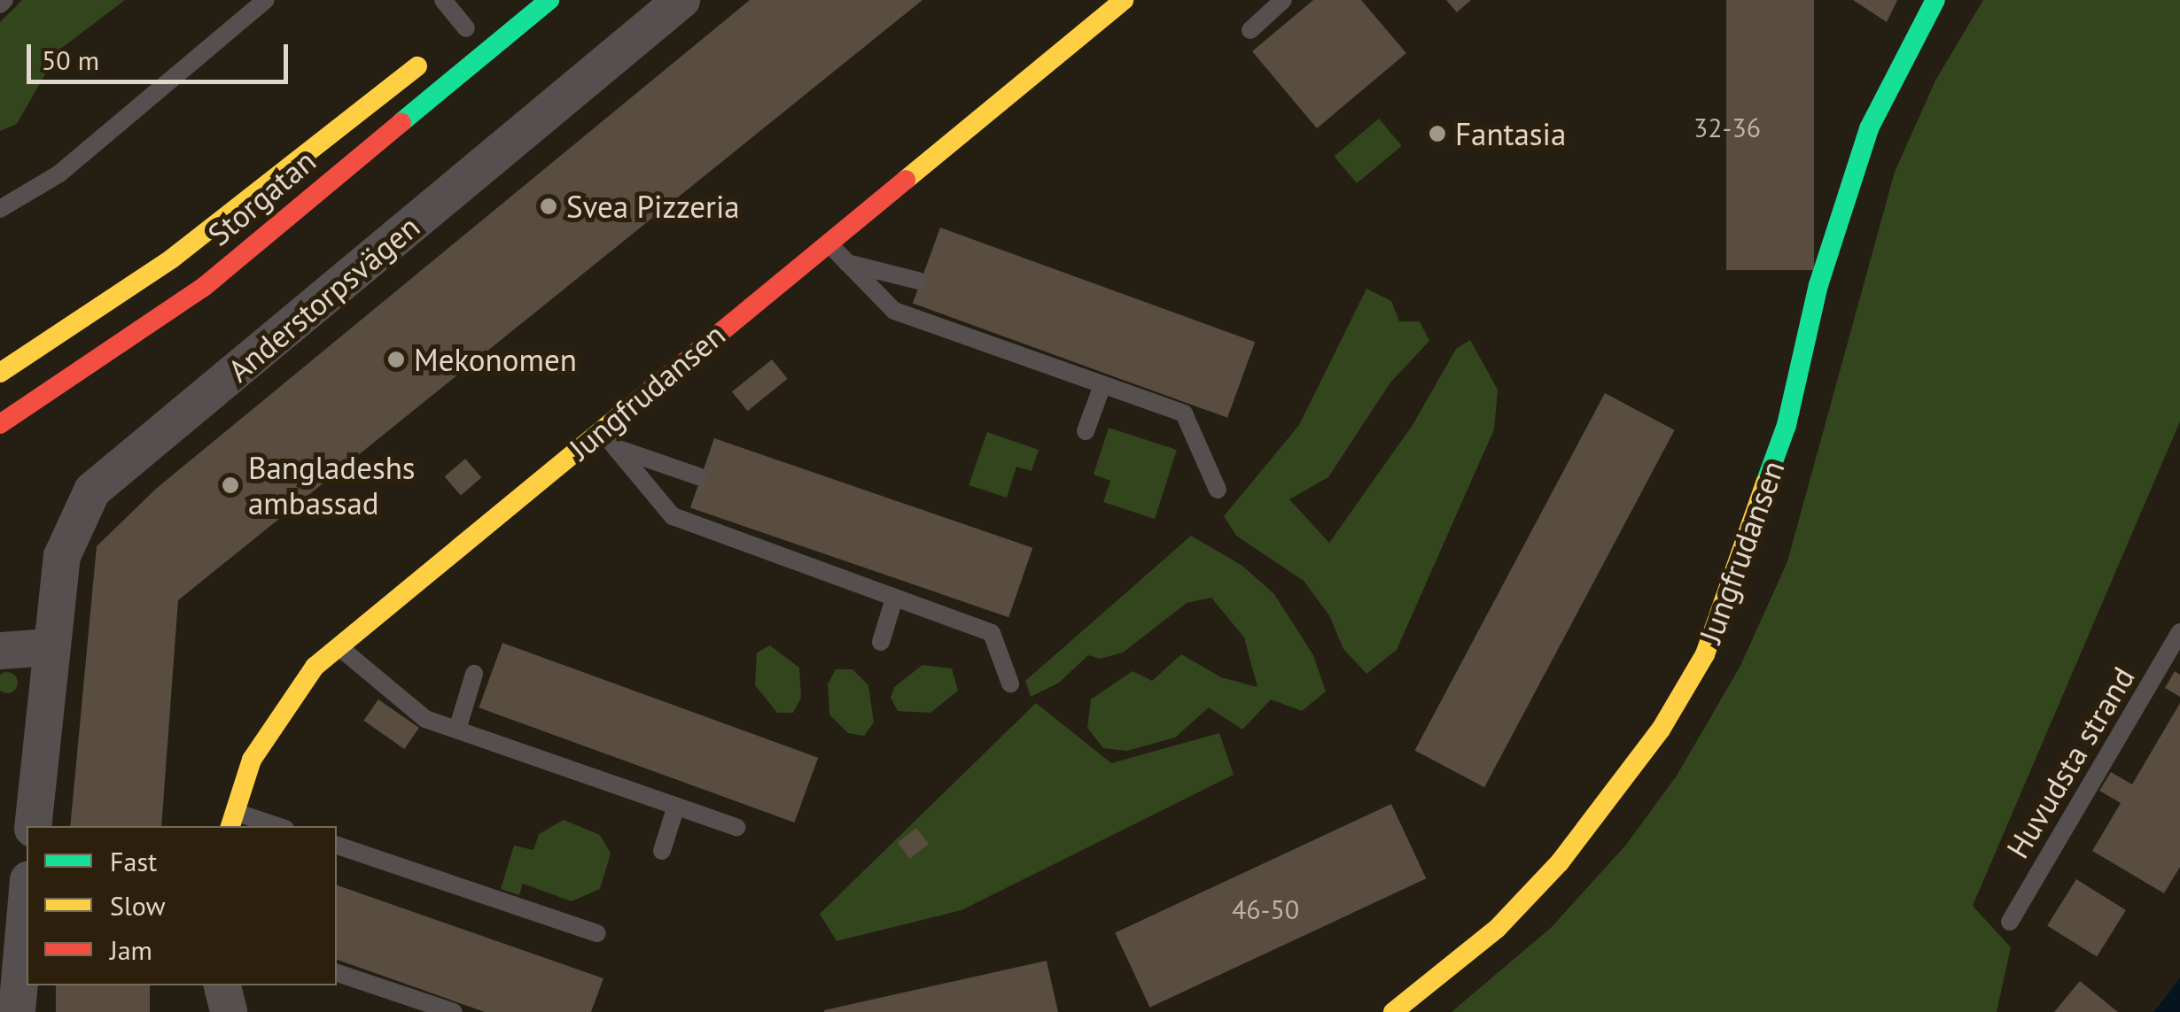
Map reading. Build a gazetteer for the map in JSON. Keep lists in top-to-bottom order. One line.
{"streets":{"street":["Storgatan","Anderstorpsvägen","Jungfrudansen"],"lane":["Huvudsta strand"]},"places":["Fantasia","Svea Pizzeria","Mekonomen","Bangladeshs ambassad"],"house_numbers":["32-36","46-50"],"legend":["Fast","Slow","Jam"],"scale_bar":"50 m"}
